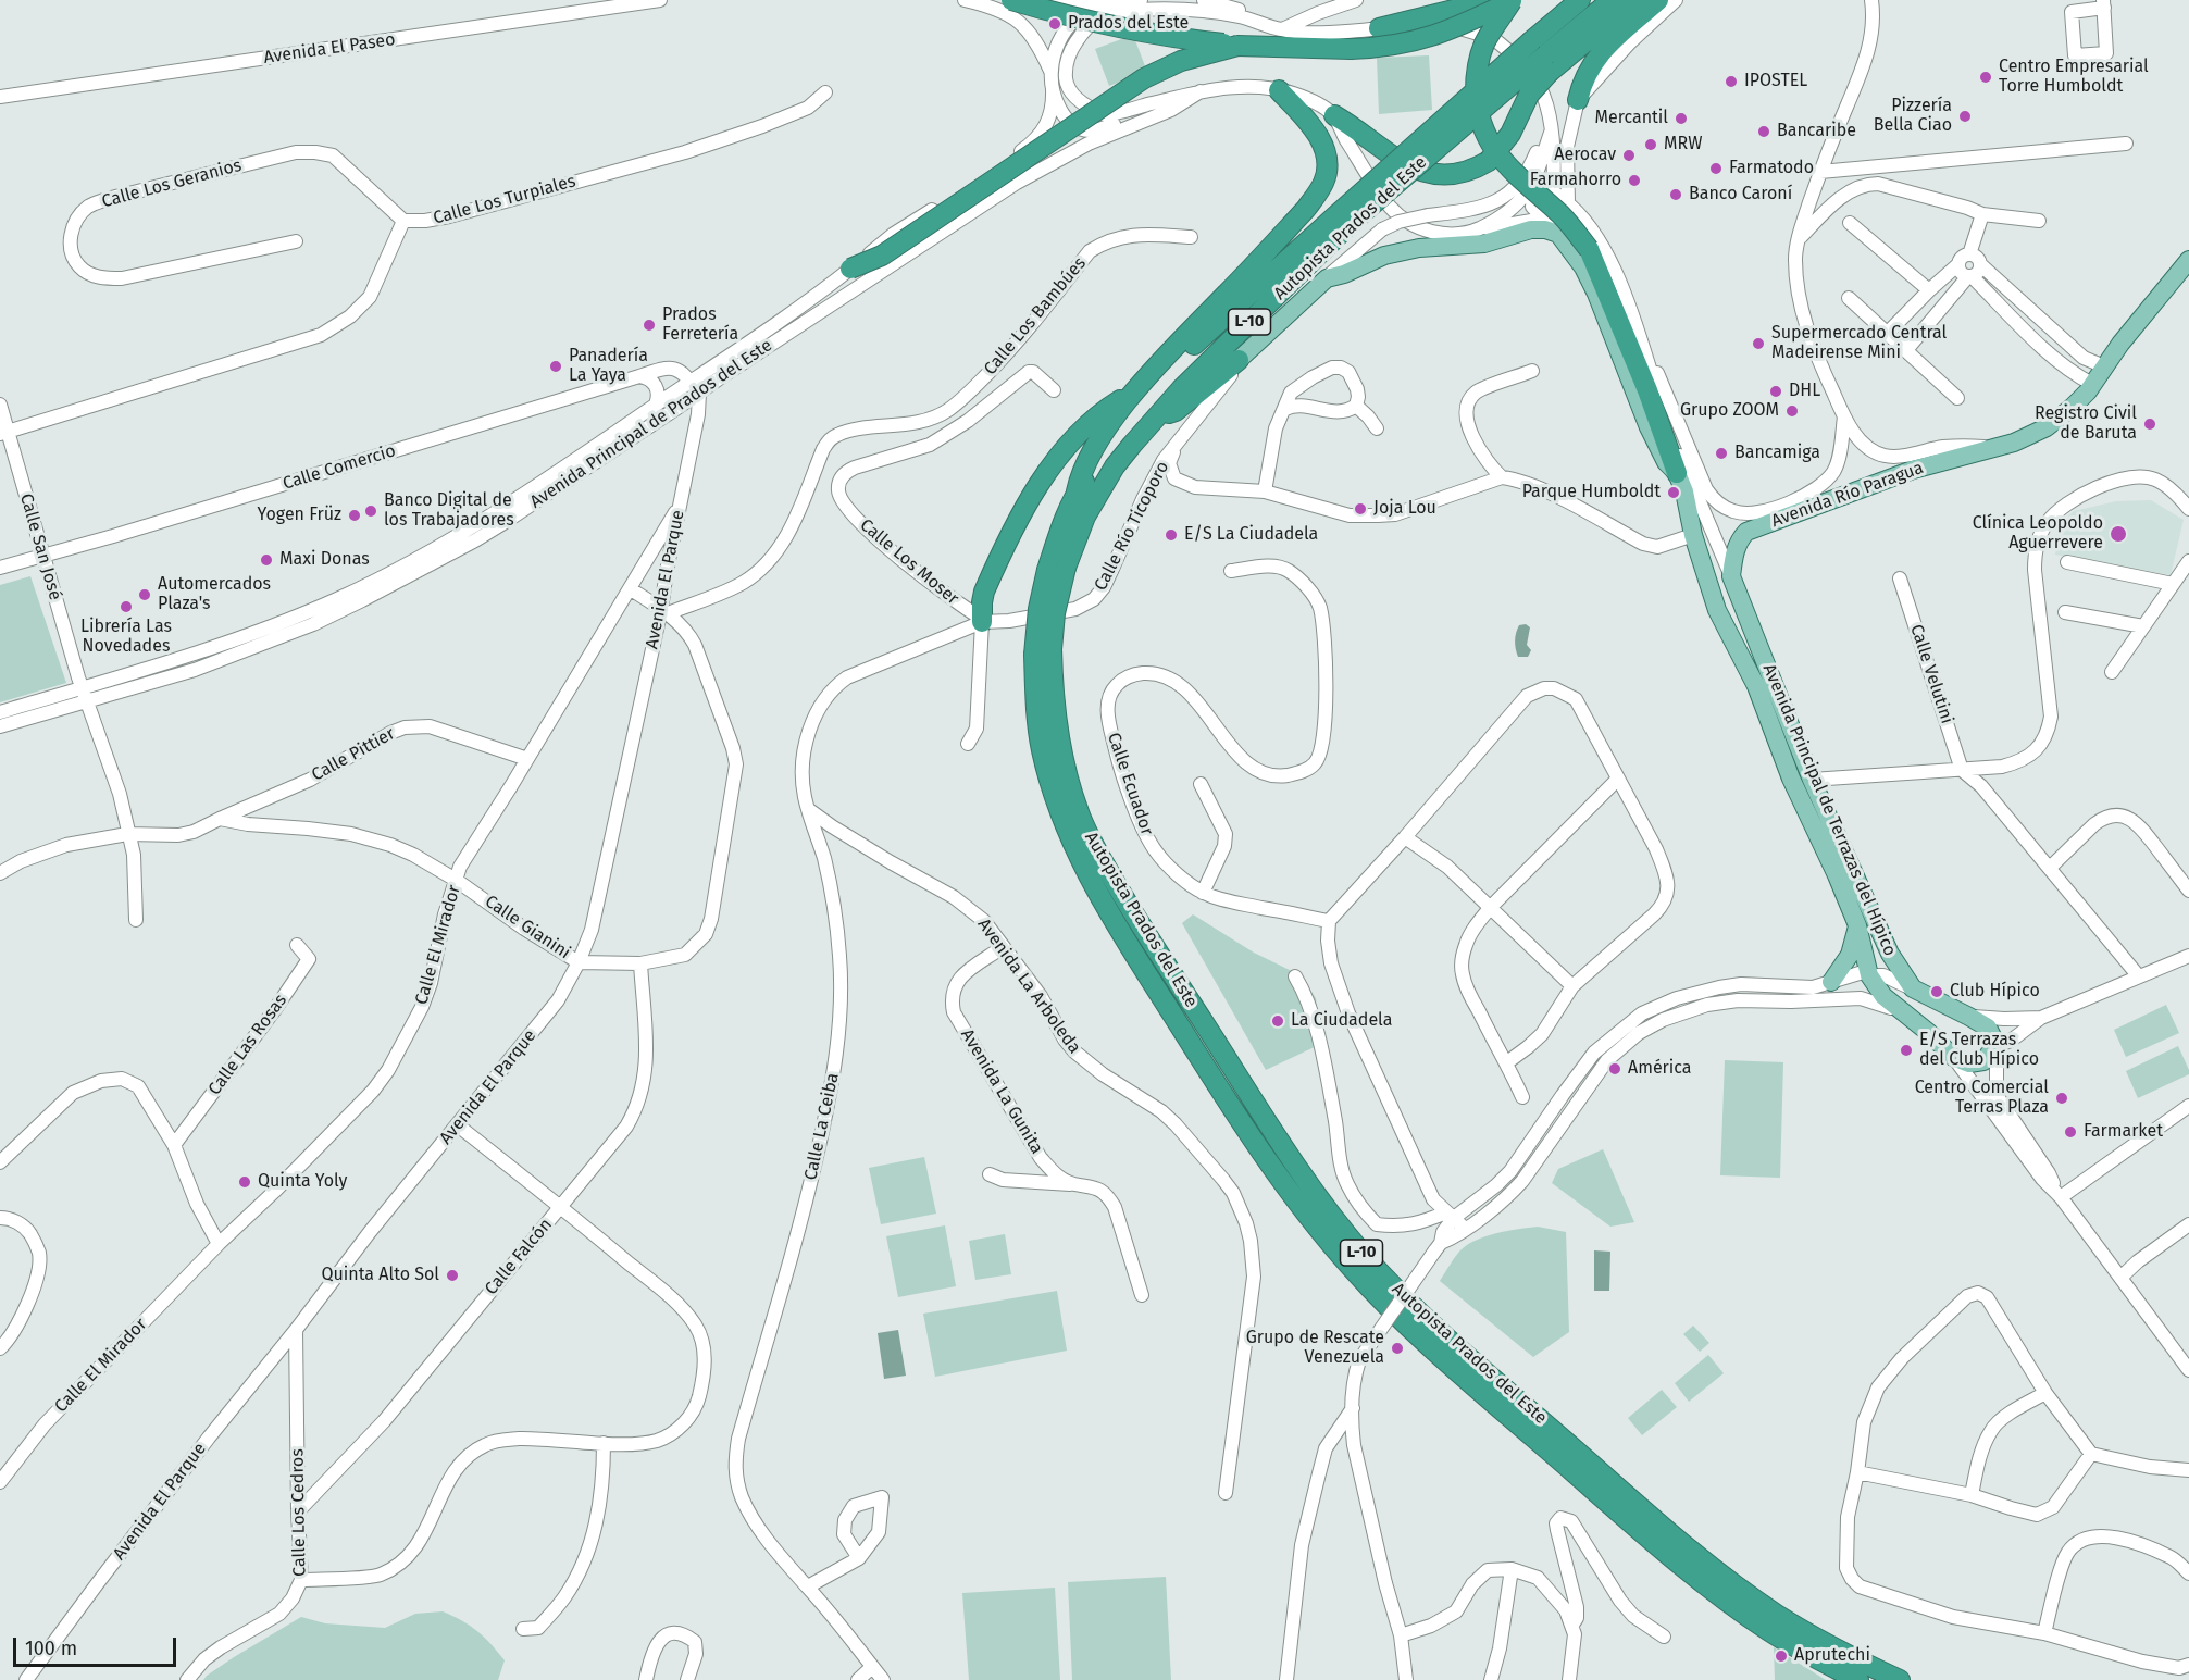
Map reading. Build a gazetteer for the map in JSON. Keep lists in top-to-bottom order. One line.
{"streets":{"highway":["Autopista Prados del Este","L-10"],"main road":["Avenida Río Paragua","Avenida Principal de Terrazas del Hípico"],"street":["Avenida El Paseo","Calle Los Geranios","Calle Los Turpiales","Calle Los Bambúes","Avenida Principal de Prados del Este","Calle Comercio","Calle Río Ticoporo","Calle San José","Calle Los Moser","Avenida El Parque","Calle Velutini","Calle Pittier","Calle Ecuador","Calle Gianini","Calle El Mirador","Avenida La Arboleda","Calle Las Rosas","Avenida La Gunita","Calle La Ceiba","Calle Falcón","Calle Los Cedros"]},"crossings":[["Calle Los Geranios","Calle Los Turpiales"],["Calle Los Bambúes","Avenida El Parque"],["Calle Los Bambúes","Calle Gianini"],["Avenida Principal de Prados del Este","Calle Comercio"],["Avenida Principal de Prados del Este","Calle San José"],["Avenida Principal de Prados del Este","Avenida El Parque"],["Calle Comercio","Calle San José"],["Calle Comercio","Avenida El Parque"],["Avenida Río Paragua","Avenida Principal de Terrazas del Hípico"],["Calle Río Ticoporo","Calle Los Moser"],["Calle Río Ticoporo","Calle La Ceiba"],["Calle Los Moser","Calle La Ceiba"],["Avenida El Parque","Calle Gianini"],["Avenida El Parque","Calle El Mirador"],["Avenida El Parque","Calle Los Cedros"],["Calle Pittier","Calle Gianini"],["Calle Pittier","Calle El Mirador"],["Calle Gianini","Calle El Mirador"],["Calle Gianini","Calle Falcón"],["Avenida La Arboleda","Avenida La Gunita"],["Avenida La Arboleda","Calle La Ceiba"],["Calle Falcón","Calle Los Cedros"]],"places":["Prados del Este","Centro Empresarial Torre Humboldt","IPOSTEL","Pizzería Bella Ciao","Mercantil","Bancaribe","MRW","Aerocav","Farmatodo","Farmahorro","Banco Caroní","Prados Ferretería","Supermercado Central Madeirense Mini","Panadería La Yaya","DHL","Grupo ZOOM","Registro Civil de Baruta","Bancamiga","Parque Humboldt","Joja Lou","Banco Digital de los Trabajadores","Yogen Früz","Clínica Leopoldo Aguerrevere","E/S La Ciudadela","Maxi Donas","Automercados Plaza's","Librería Las Novedades","Club Hípico","La Ciudadela","E/S Terrazas del Club Hípico","América","Centro Comercial Terras Plaza","Farmarket","Quinta Yoly","Quinta Alto Sol","Grupo de Rescate Venezuela","Aprutechi"],"scale_bar":"100 m"}
